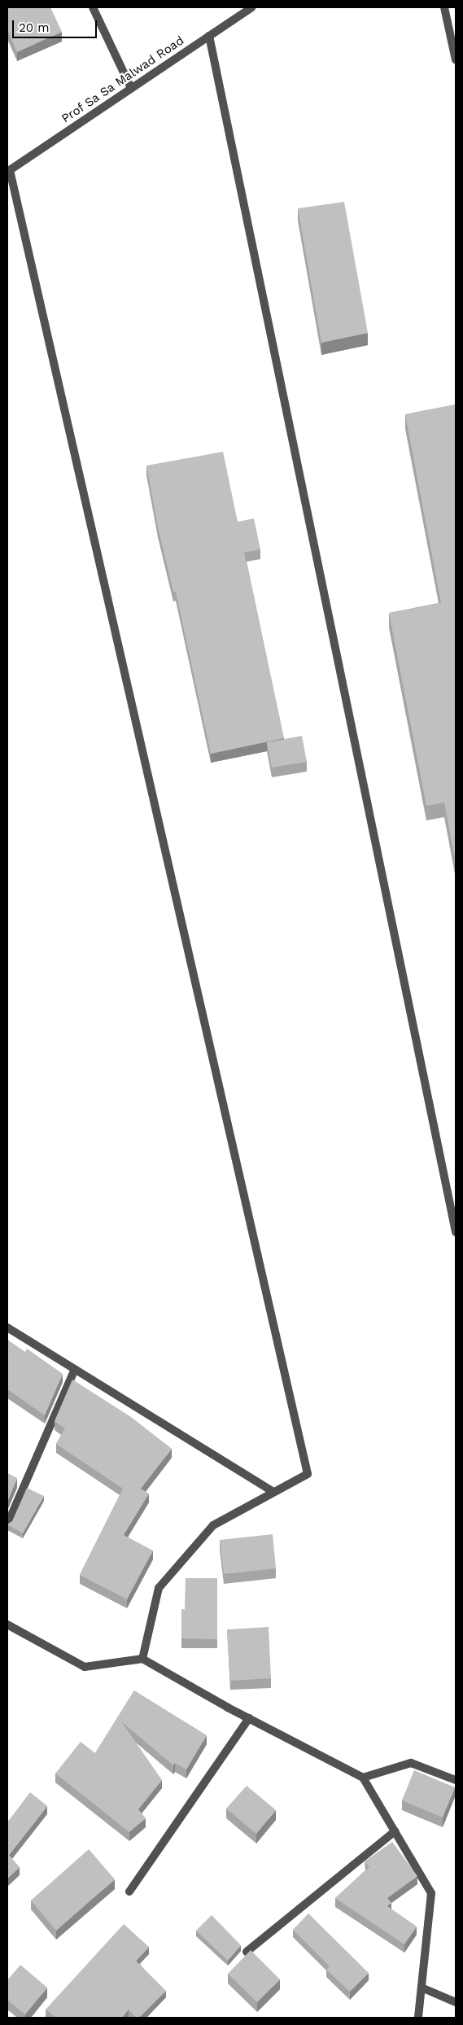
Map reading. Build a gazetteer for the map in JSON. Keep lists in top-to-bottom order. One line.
{"streets":{"street":["Prof Sa Sa Malwad Road"]},"scale_bar":"20 m"}
